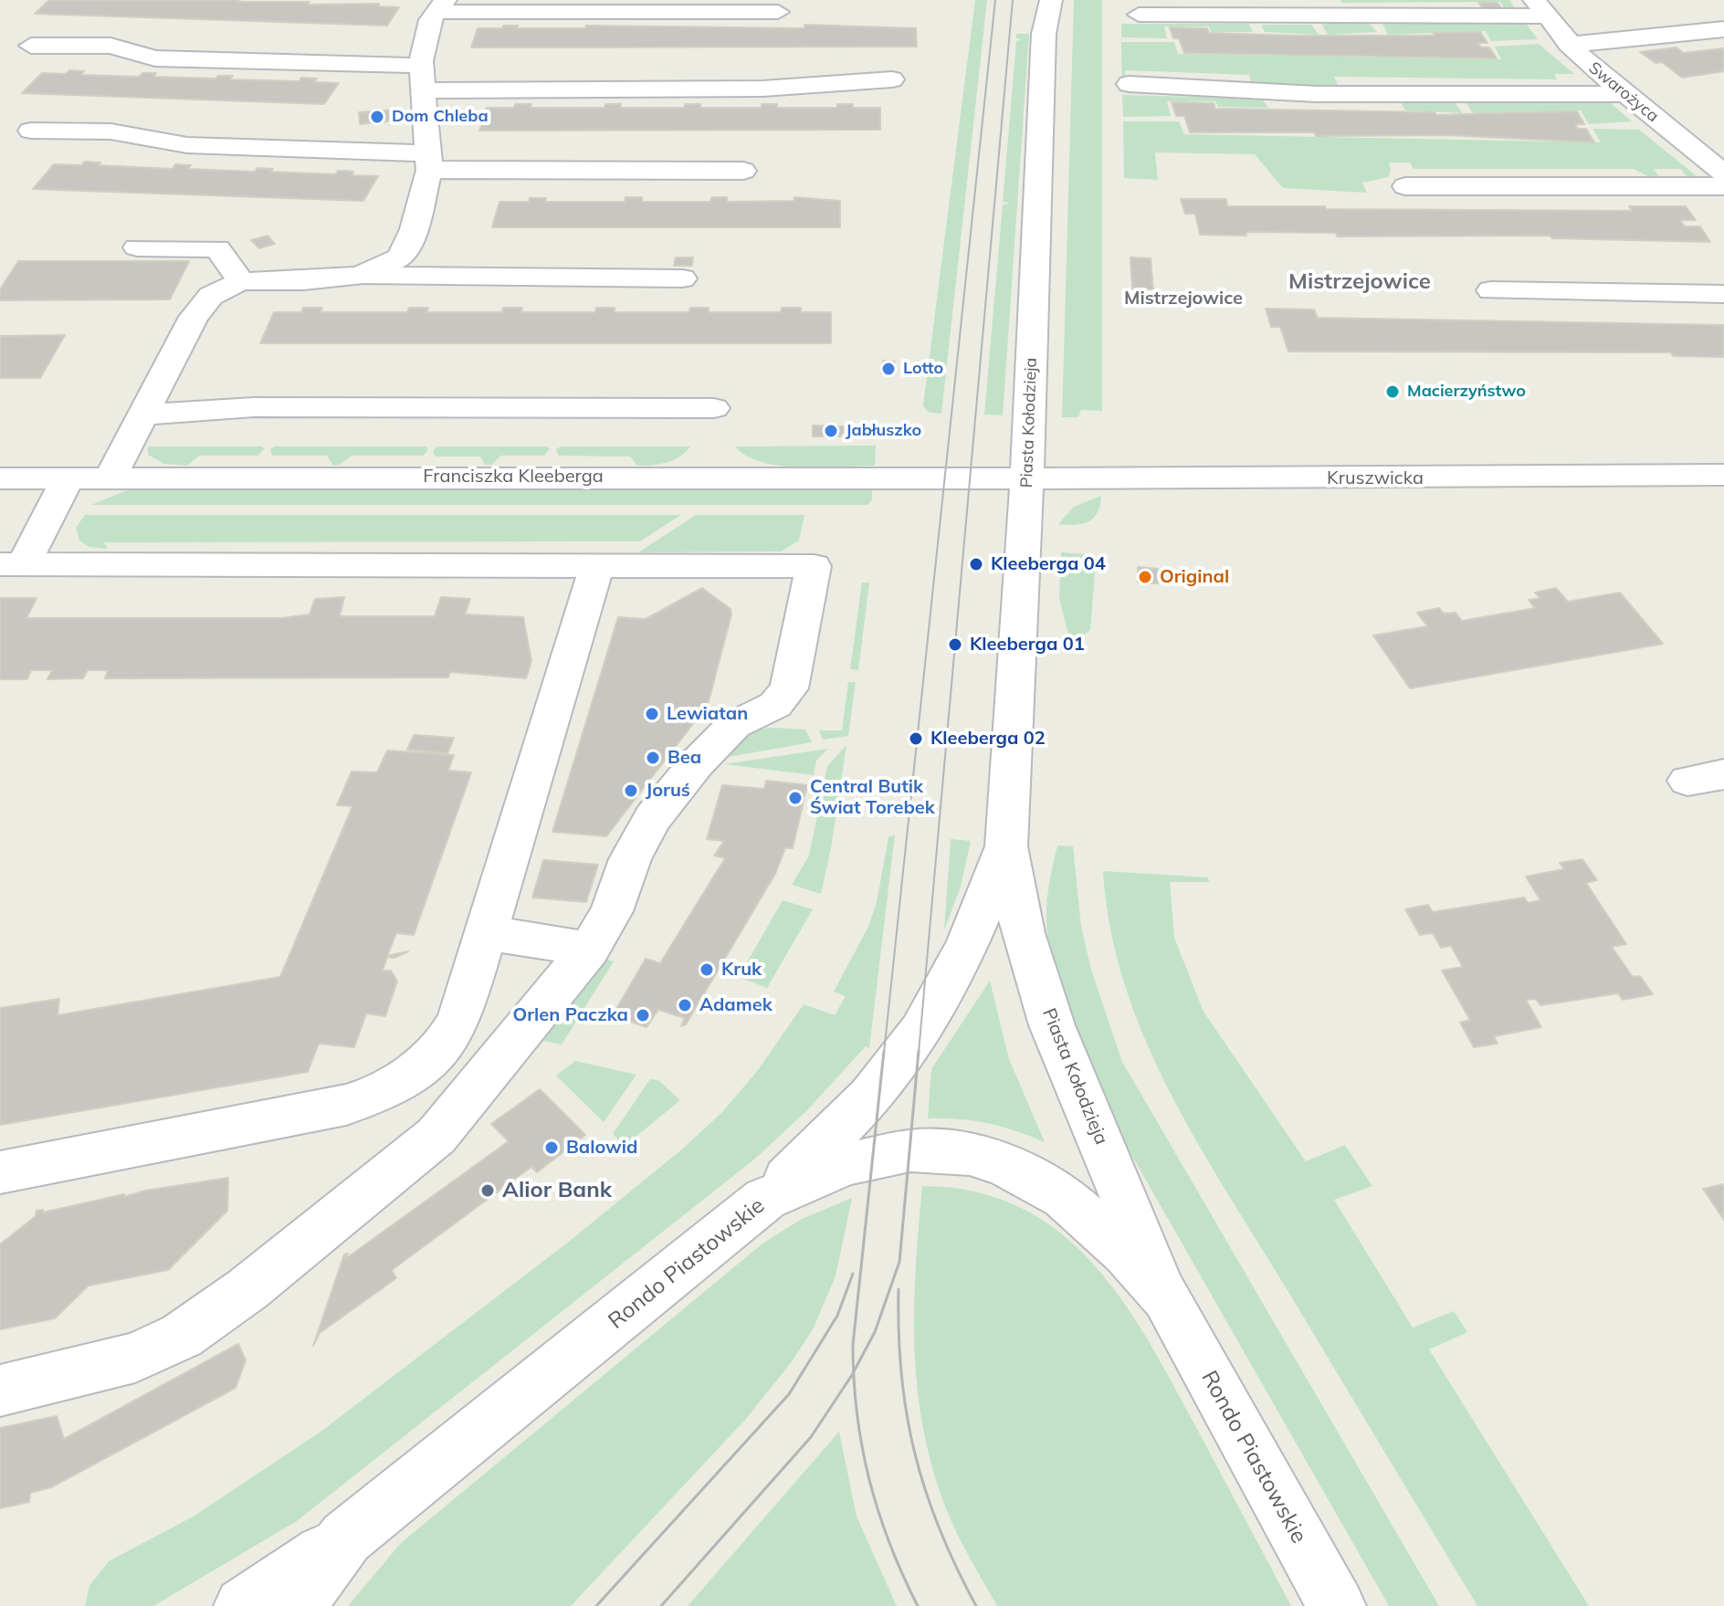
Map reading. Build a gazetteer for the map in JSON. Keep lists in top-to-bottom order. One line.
{"streets":{"street":["Swarożyca","Piasta Kołodzieja","Franciszka Kleeberga","Kruszwicka","Rondo Piastowskie"]},"crossings":[["Piasta Kołodzieja","Franciszka Kleeberga"],["Piasta Kołodzieja","Kruszwicka"],["Piasta Kołodzieja","Rondo Piastowskie"],["Franciszka Kleeberga","Kruszwicka"]],"districts":["Mistrzejowice","Mistrzejowice"],"places":["Dom Chleba","Lotto","Macierzyństwo","Jabłuszko","Kleeberga 04","Original","Kleeberga 01","Lewiatan","Kleeberga 02","Bea","Joruś","Central Butik Świat Torebek","Kruk","Adamek","Orlen Paczka","Balowid","Alior Bank"]}
